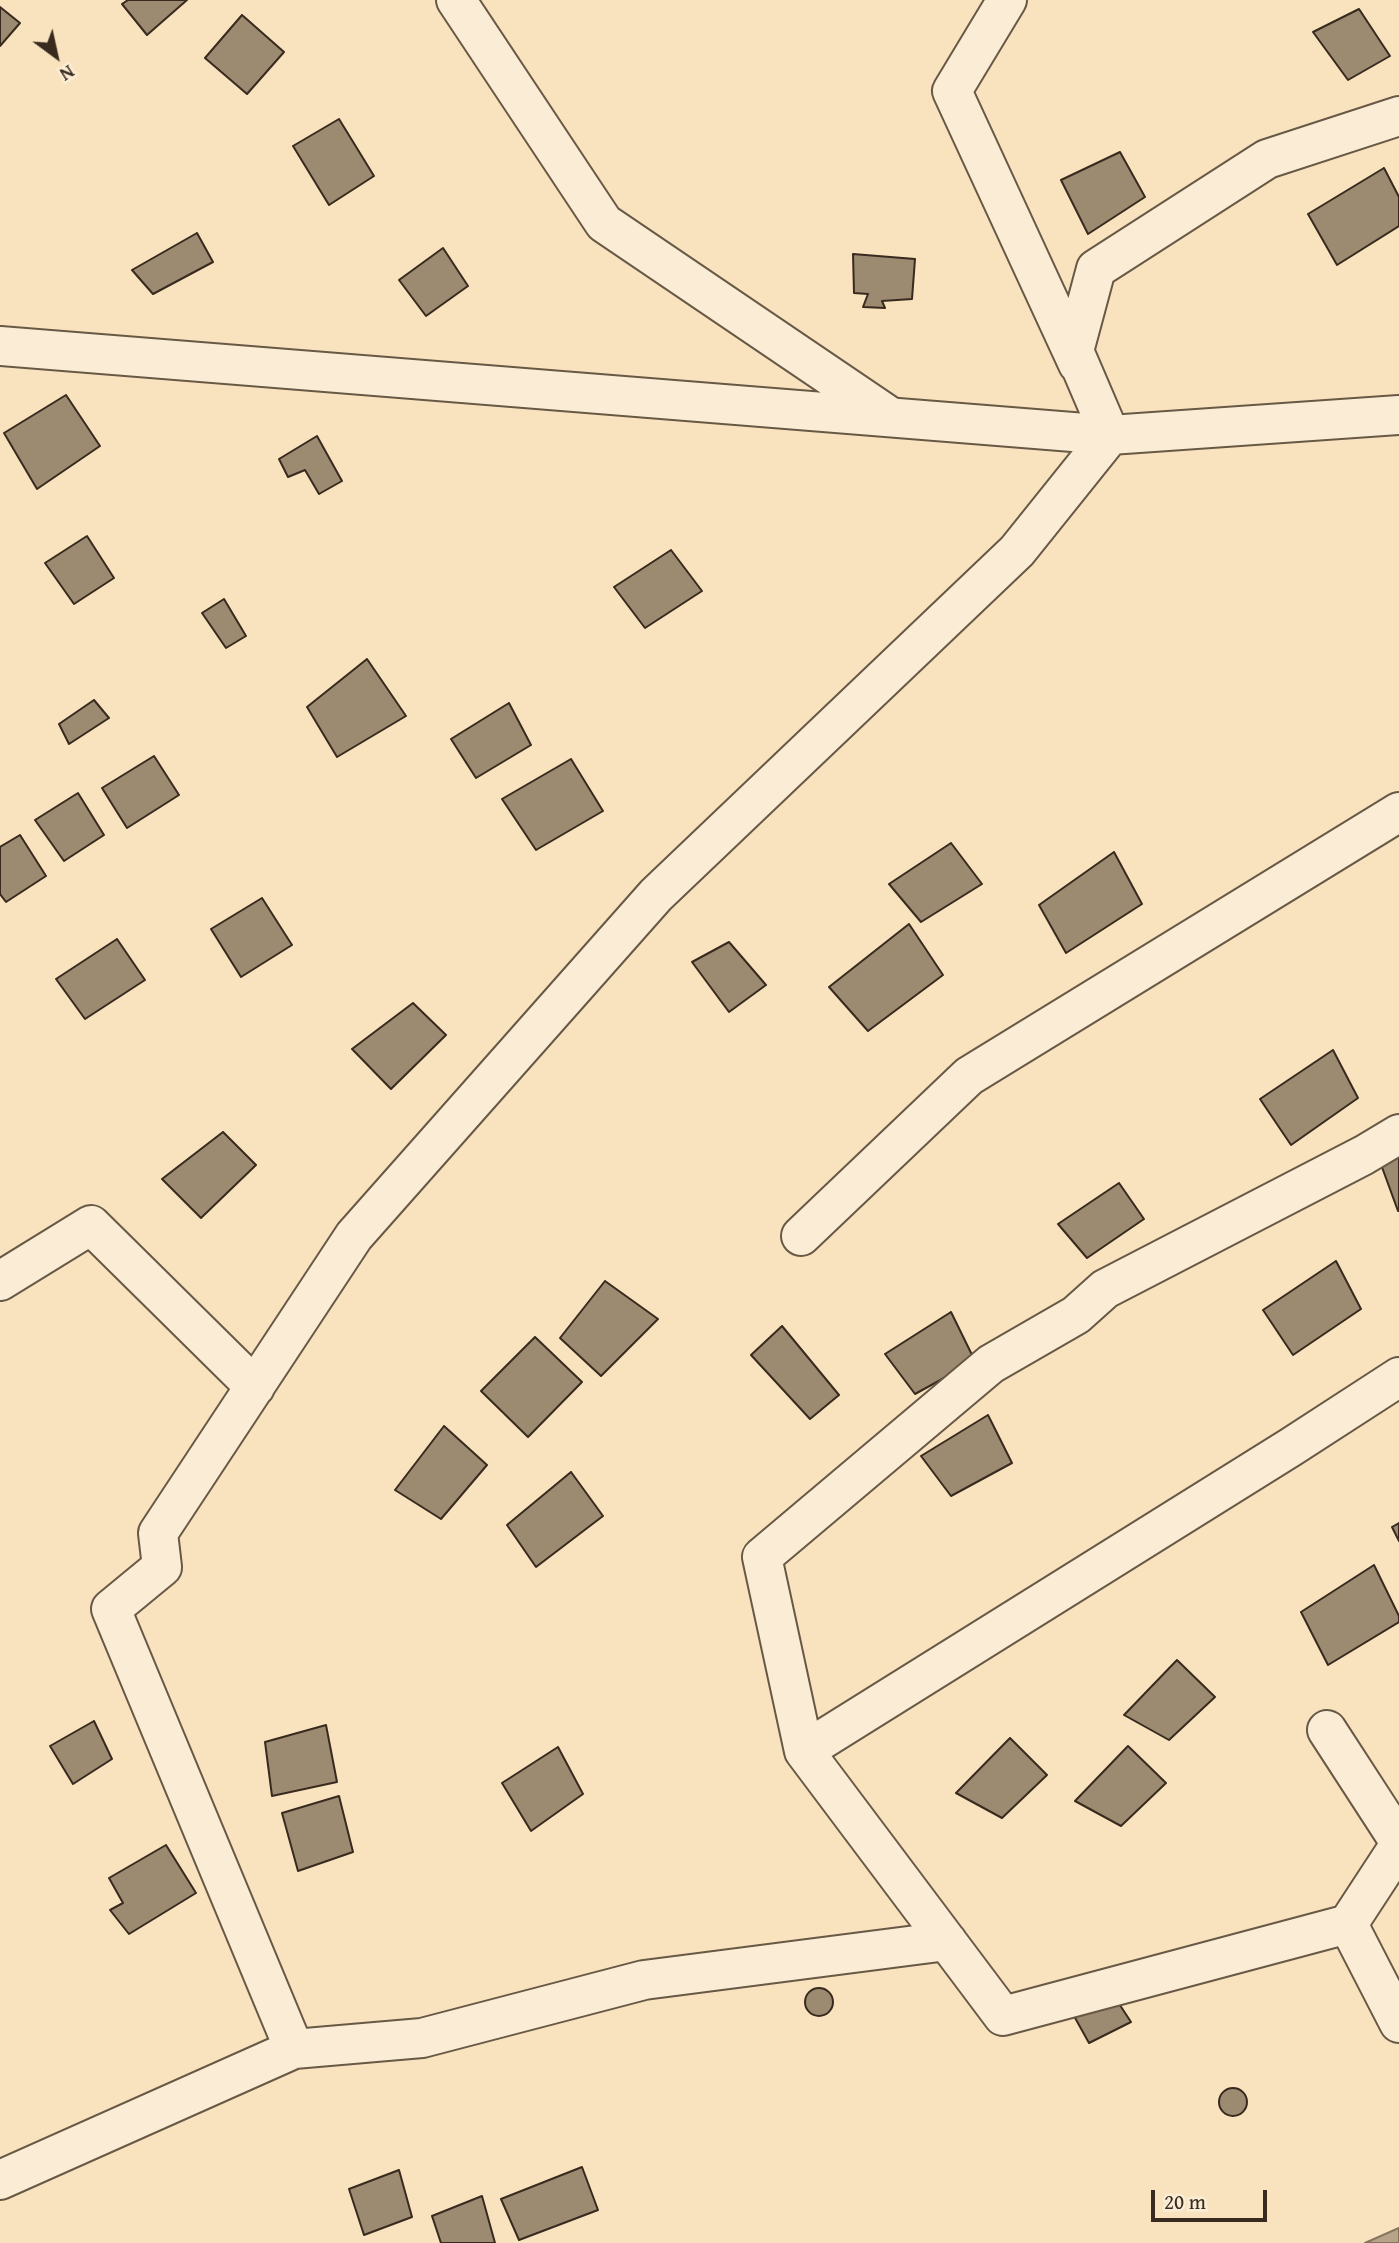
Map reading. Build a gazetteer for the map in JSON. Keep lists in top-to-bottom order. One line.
{"scale_bar":"20 m","north":"bottom right"}
